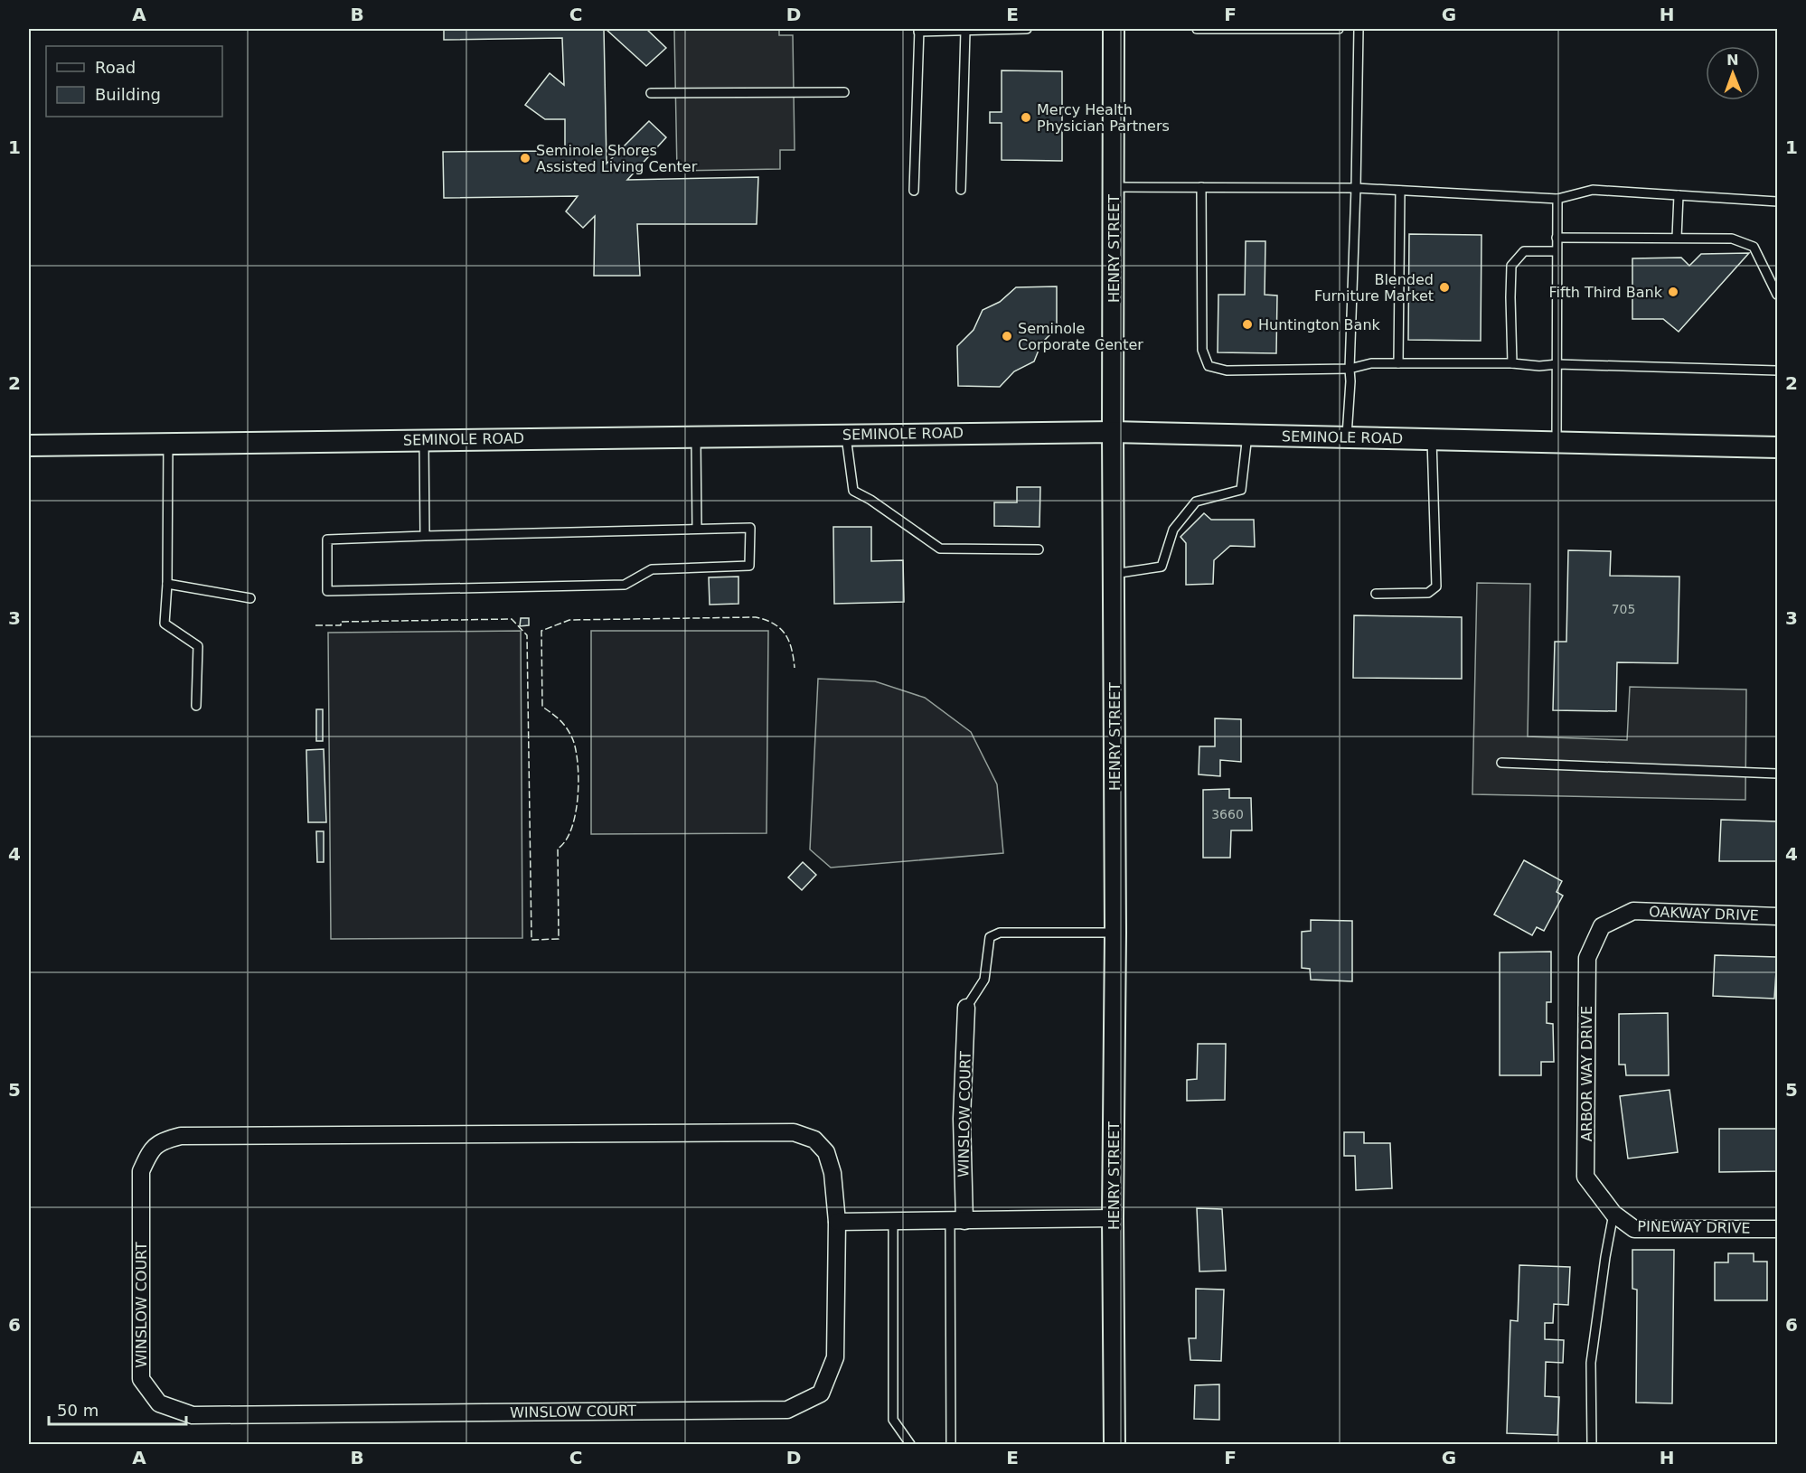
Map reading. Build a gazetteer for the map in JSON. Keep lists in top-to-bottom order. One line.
{"streets":{"street":["HENRY STREET","SEMINOLE ROAD","OAKWAY DRIVE","ARBOR WAY DRIVE","WINSLOW COURT","PINEWAY DRIVE"]},"crossings":[["HENRY STREET","SEMINOLE ROAD"],["OAKWAY DRIVE","ARBOR WAY DRIVE"],["ARBOR WAY DRIVE","PINEWAY DRIVE"]],"places":["Mercy Health Physician Partners","Seminole Shores Assisted Living Center","Blended Furniture Market","Fifth Third Bank","Huntington Bank","Seminole Corporate Center"],"house_numbers":["705","3660"],"legend":["Road","Building"],"scale_bar":"50 m","north":"top","grid":{"columns":["A","B","C","D","E","F","G","H"],"rows":["1","2","3","4","5","6"]}}
